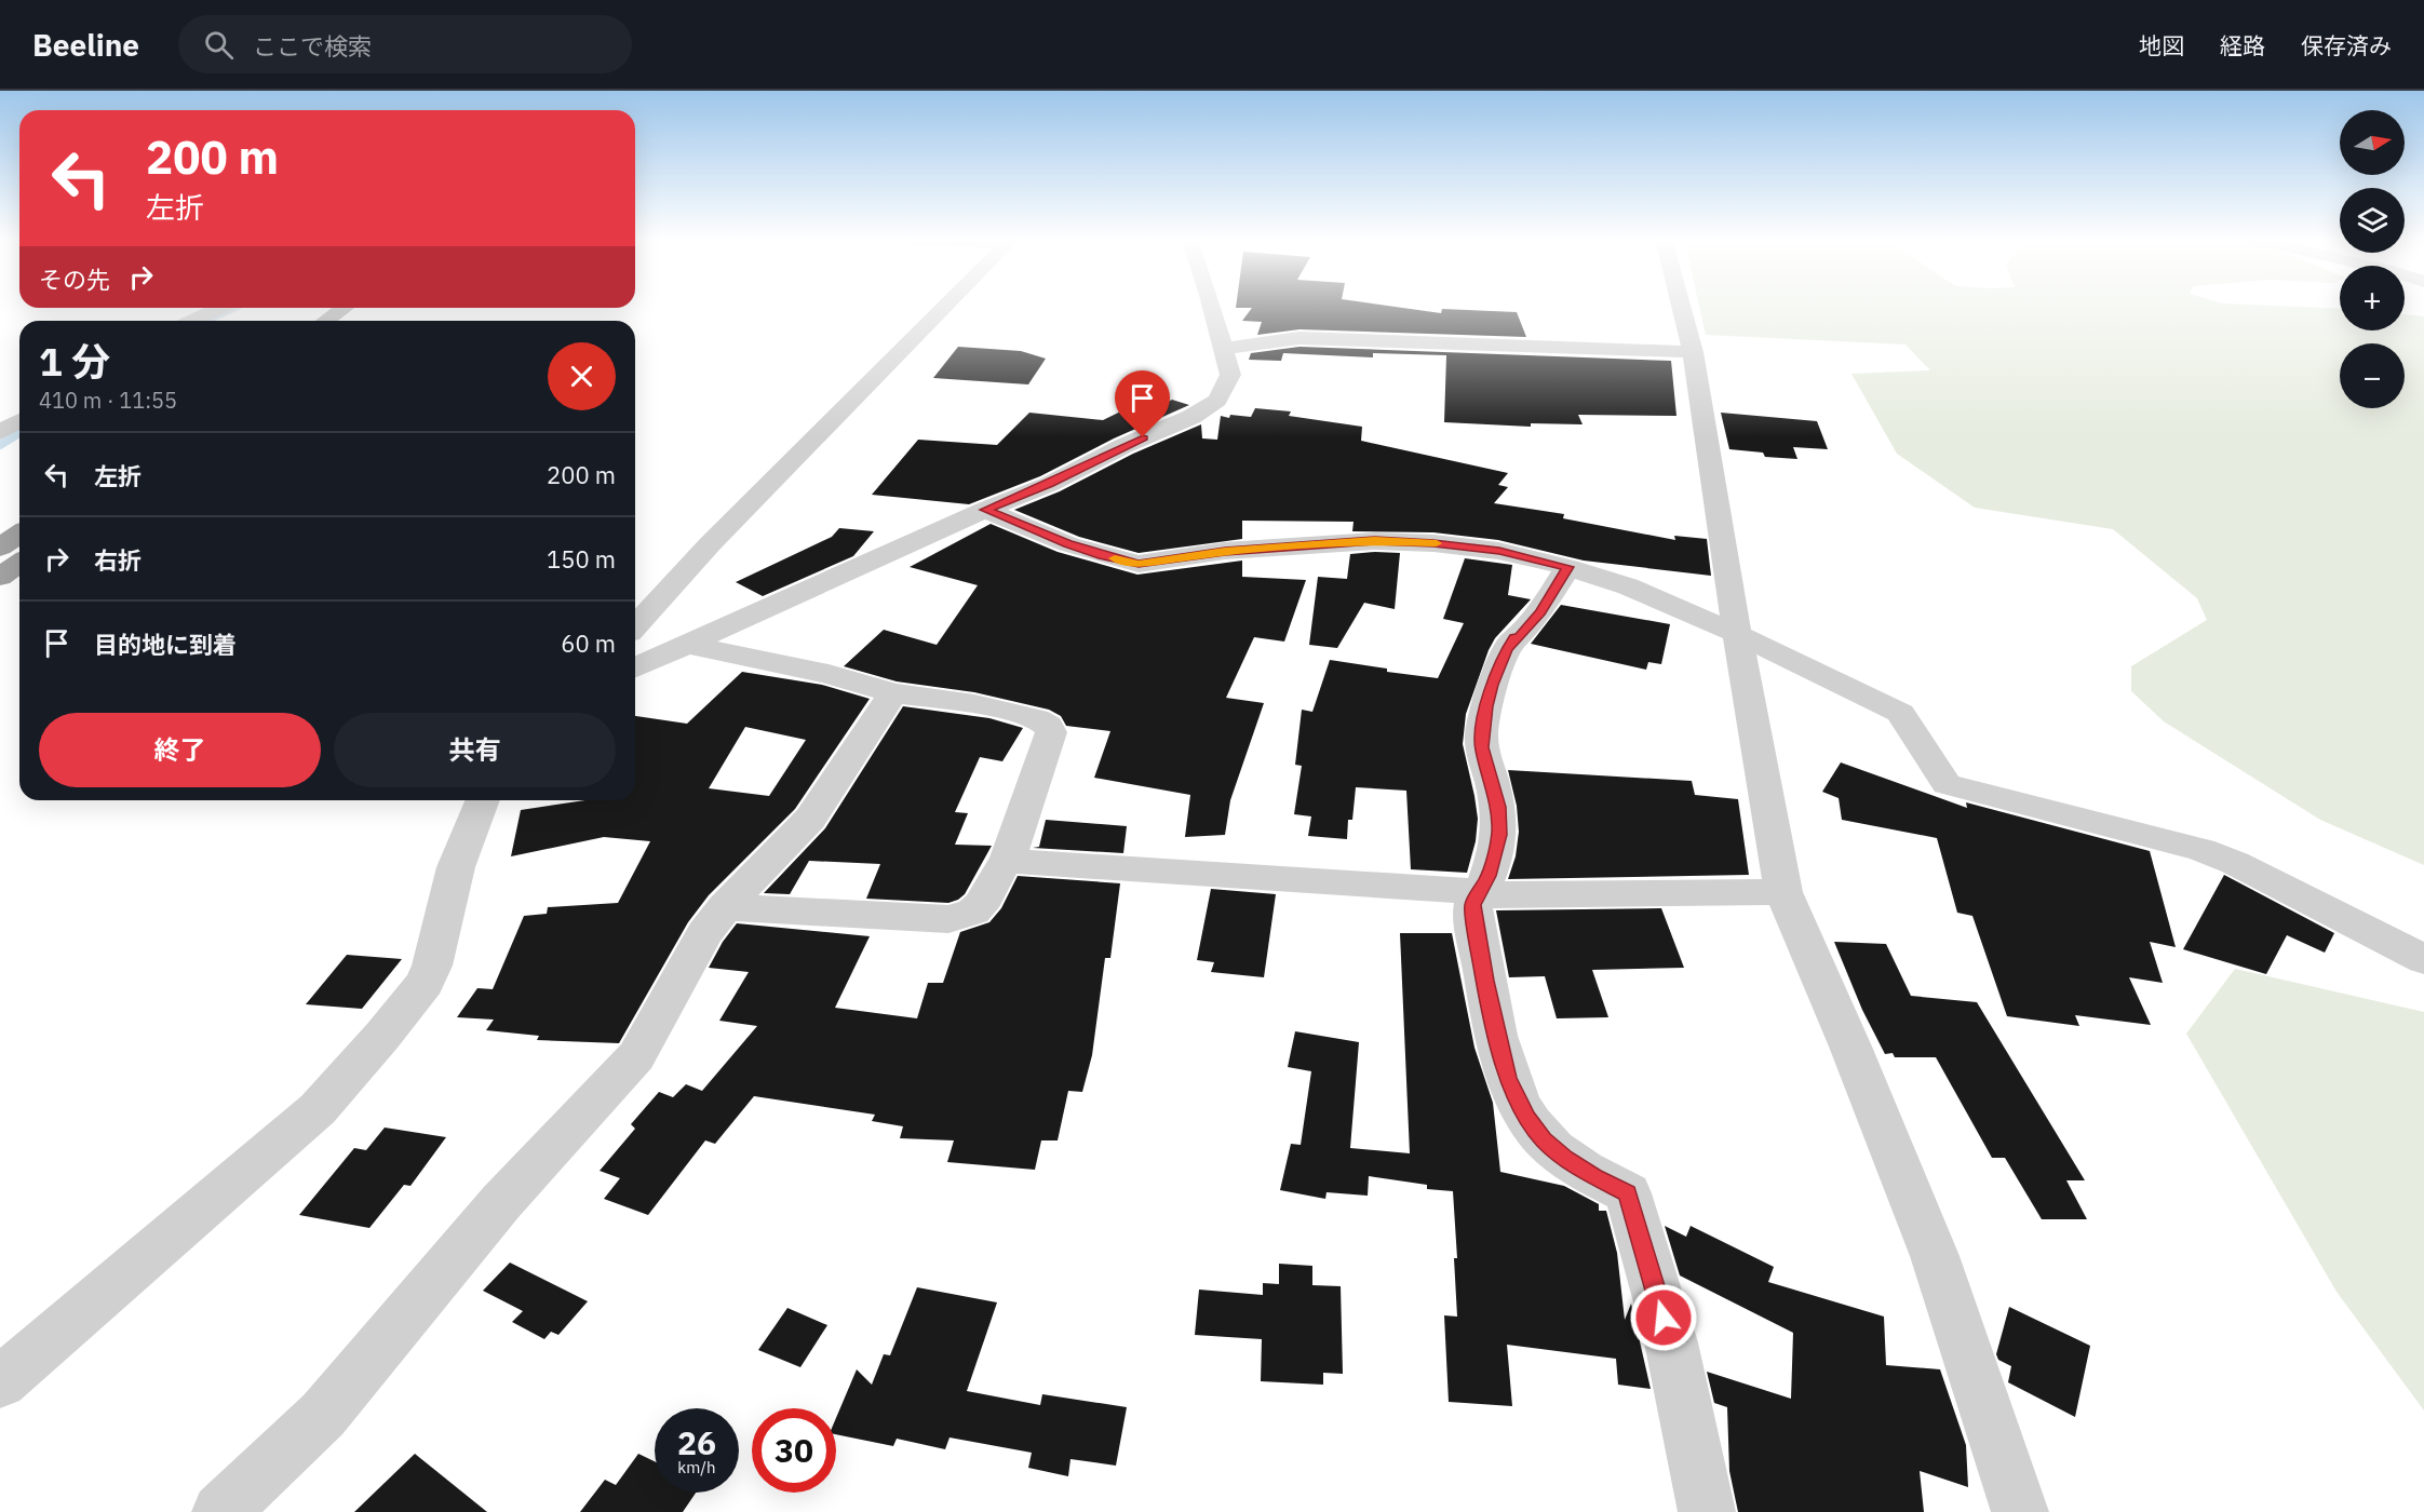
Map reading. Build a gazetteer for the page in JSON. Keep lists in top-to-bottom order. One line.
{"north":"right","page":{"header":"Beeline","search":"ここで検索","nav":["地図","経路","保存済み"],"map_buttons":["+","−"],"turn":["200 m","左折"],"then":"その先","heading":["1 分","410 m · 11:55"],"list":[{"name":"左折","value":"200 m"},{"name":"右折","value":"150 m"},{"name":"目的地に到着","value":"60 m"}],"buttons":["終了","共有"],"speed":"26 km/h","limit":"30"}}
